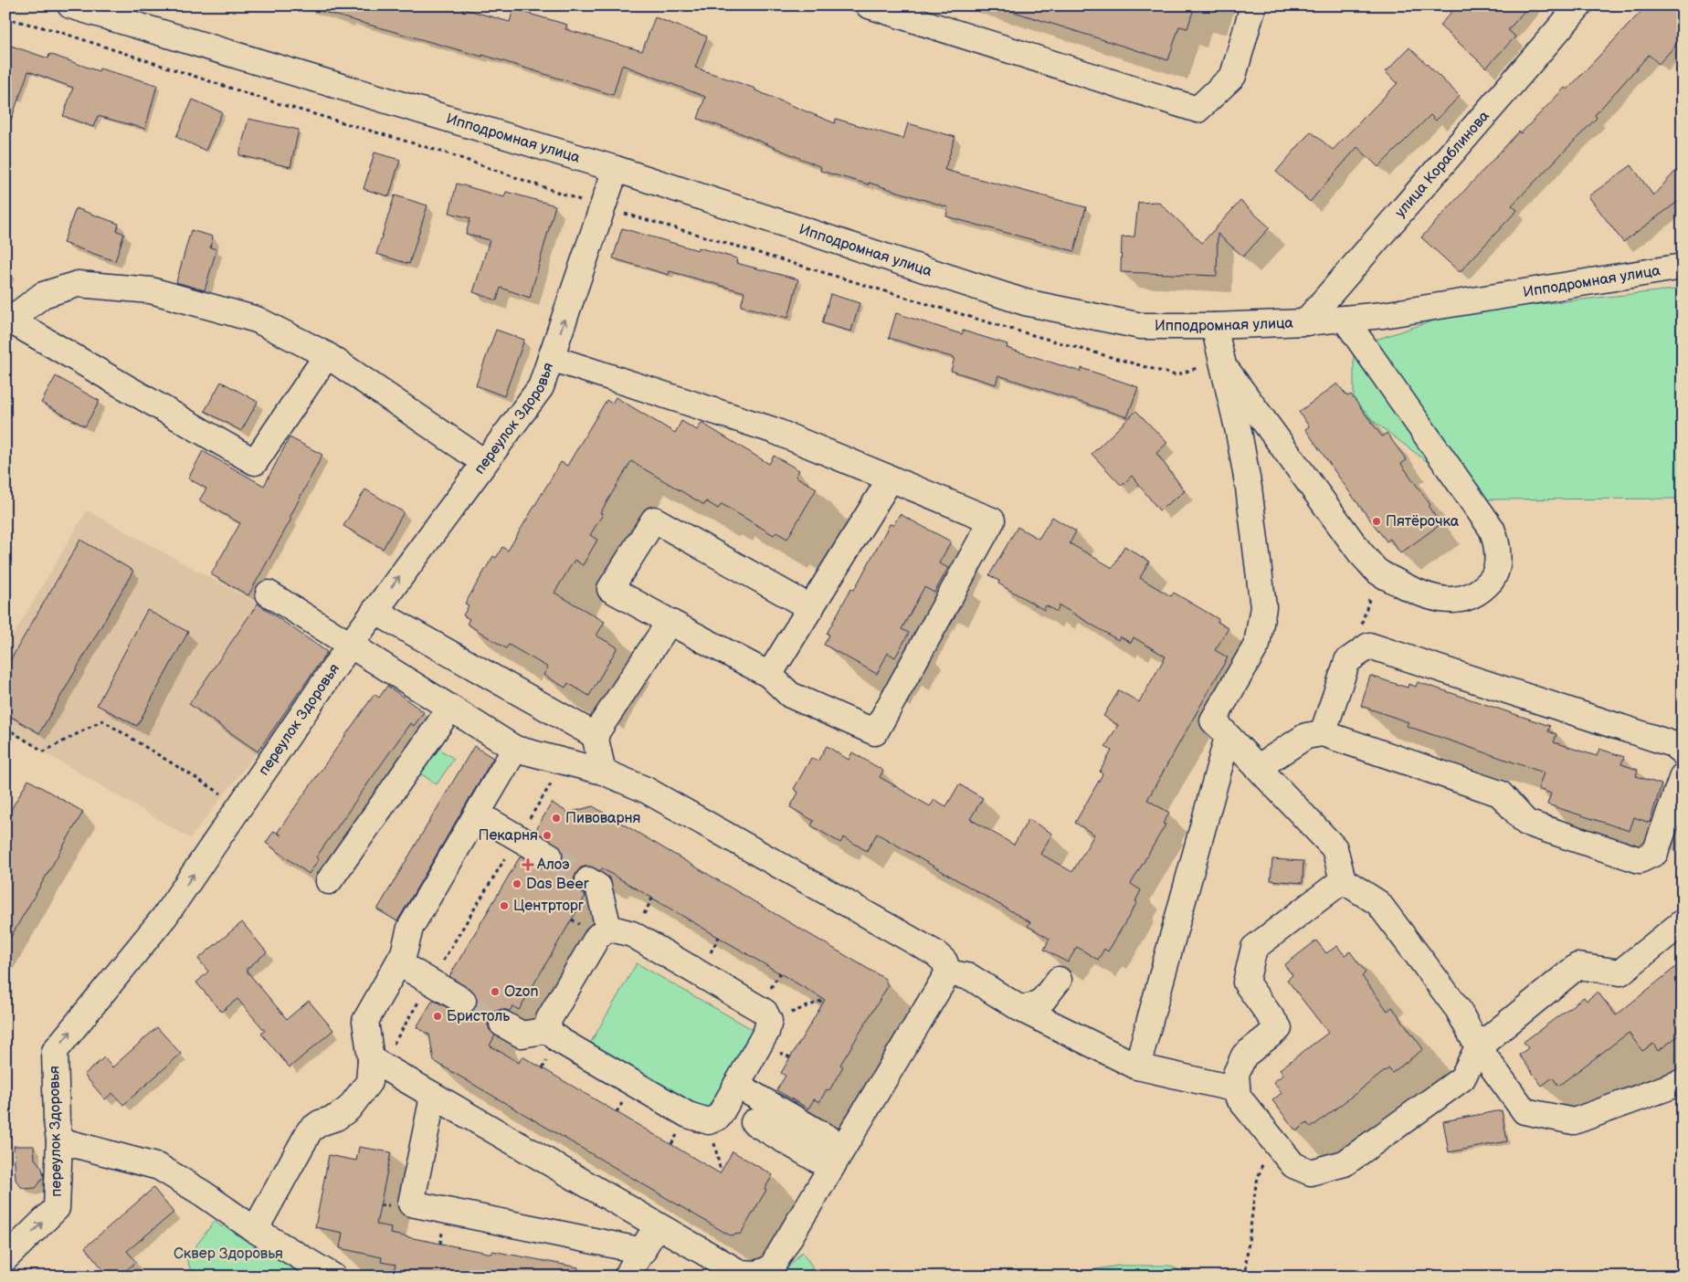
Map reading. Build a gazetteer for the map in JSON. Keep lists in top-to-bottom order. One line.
{"streets":{"street":["Ипподромная улица","улица Кораблинова","переулок Здоровья"]},"crossings":[["Ипподромная улица","улица Кораблинова"],["Ипподромная улица","переулок Здоровья"]],"one_way":["переулок Здоровья"],"parks":["Сквер Здоровья"],"places":{"other":["Пятёрочка","Пивоварня","Пекарня","Das Beer","Центрторг","Ozon","Бристоль"],"health":["Алоэ"]}}
